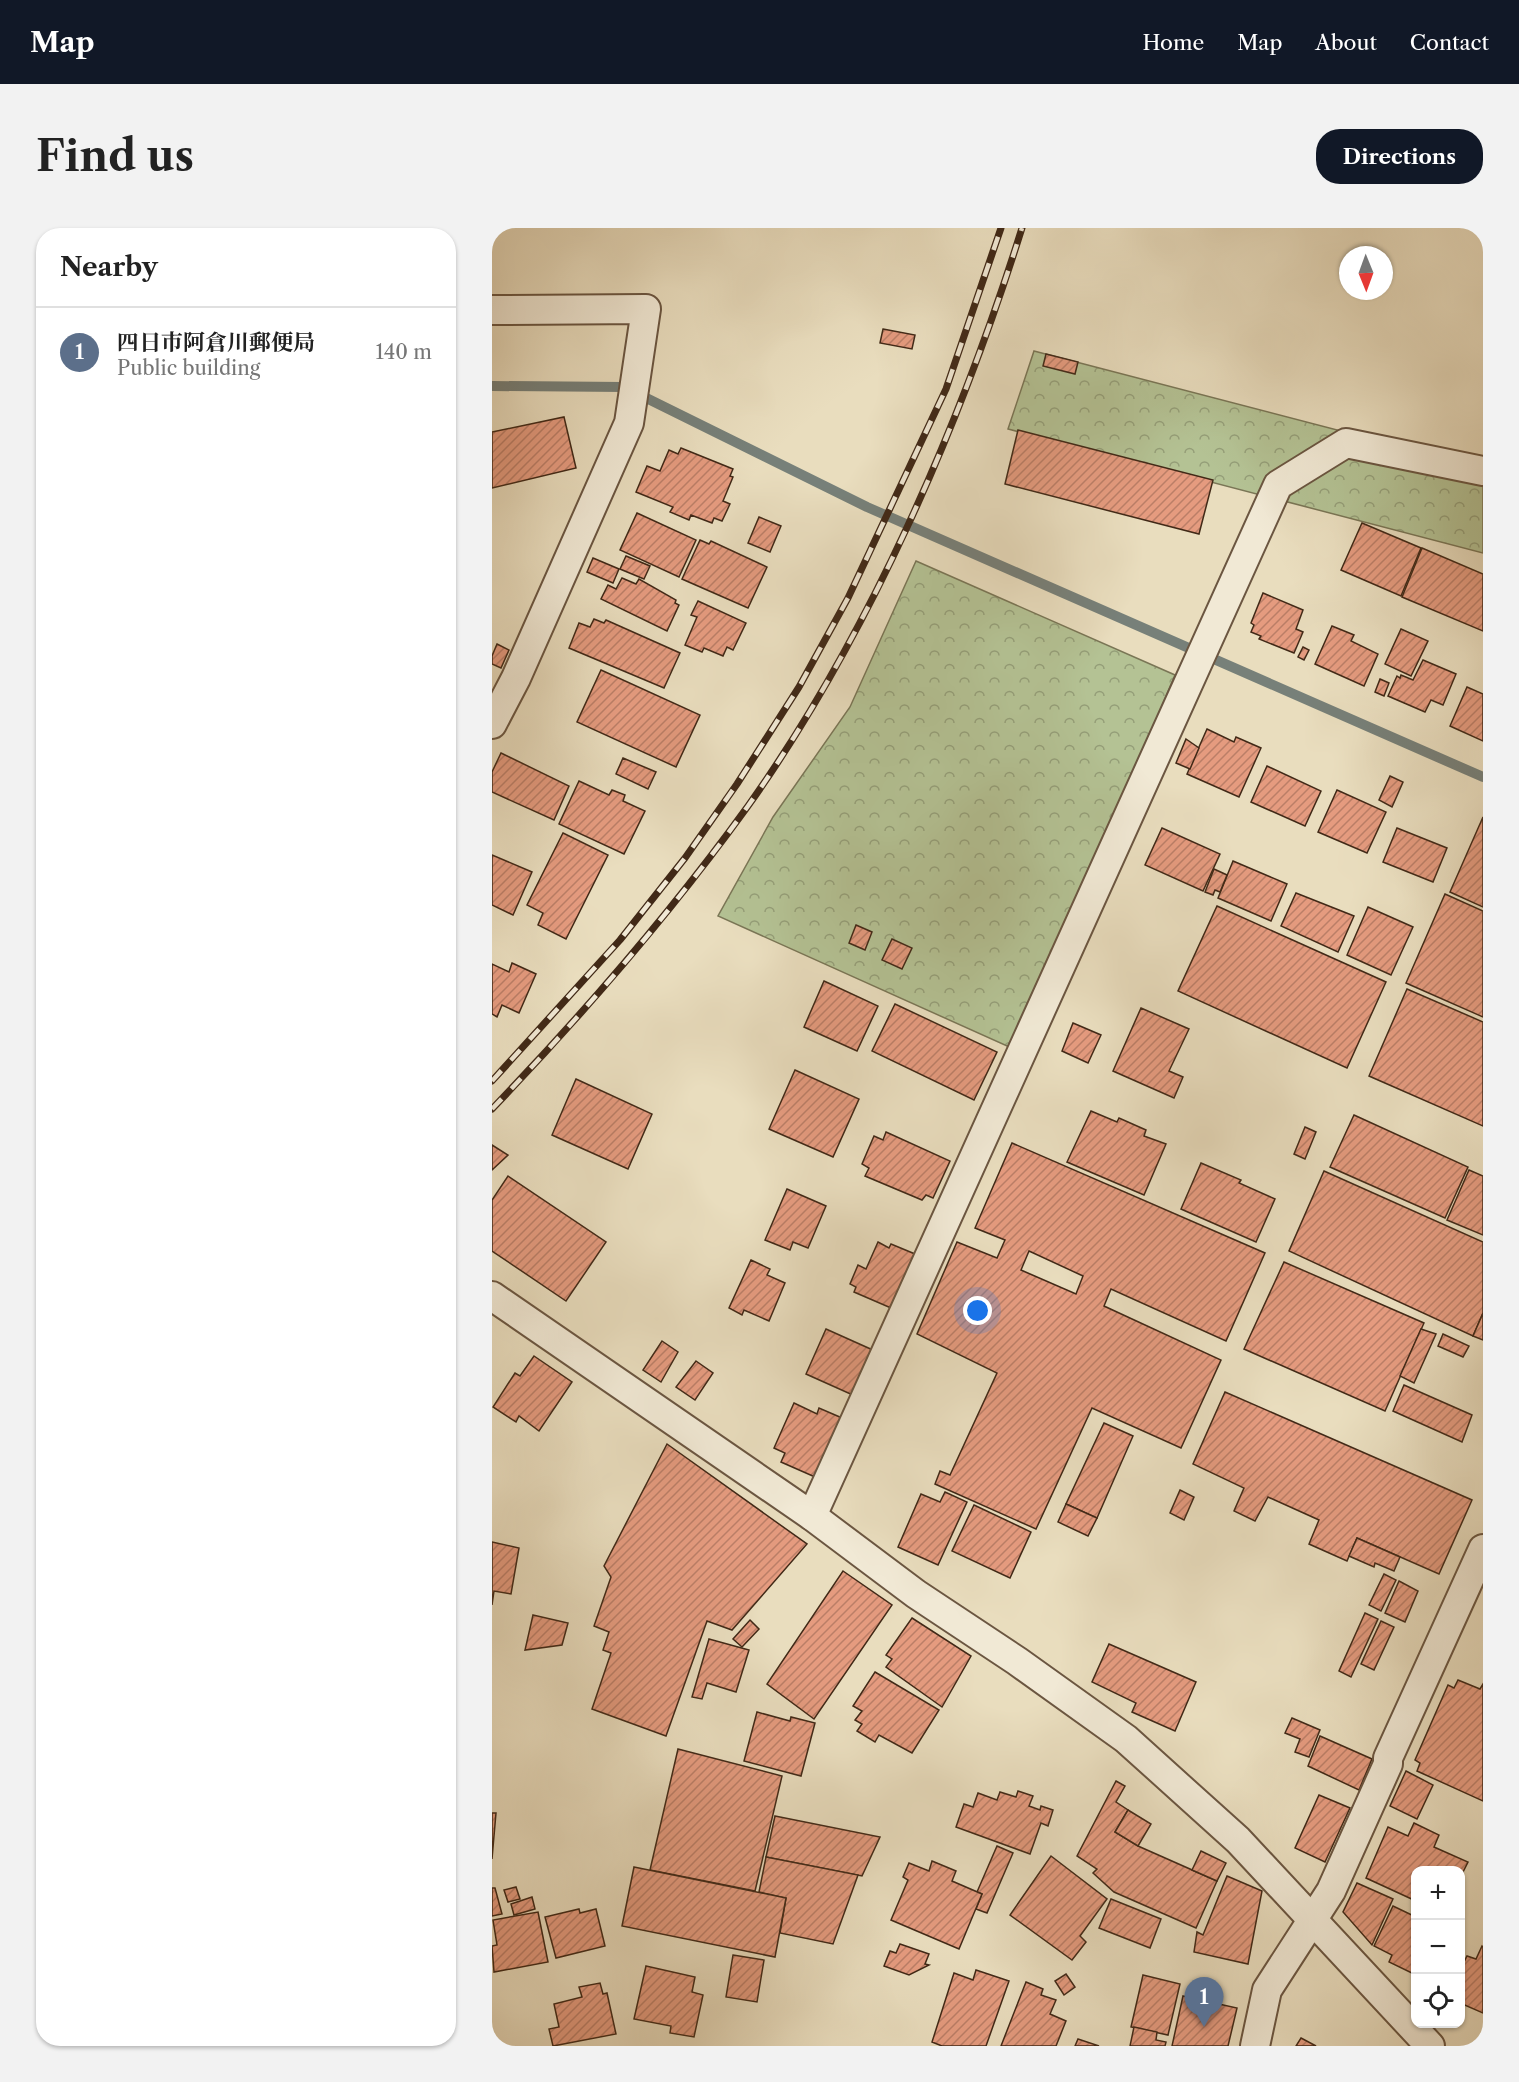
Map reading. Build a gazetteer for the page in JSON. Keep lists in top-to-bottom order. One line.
{"north":"bottom","page":{"header":"Map","nav":["Home","Map","About","Contact"],"buttons":"Directions","title":"Find us","heading":"Nearby","list":[{"mark":"1","name":"四日市阿倉川郵便局","note":"Public building","value":"140 m"}],"map_buttons":["+","−"],"pins":"1"}}
